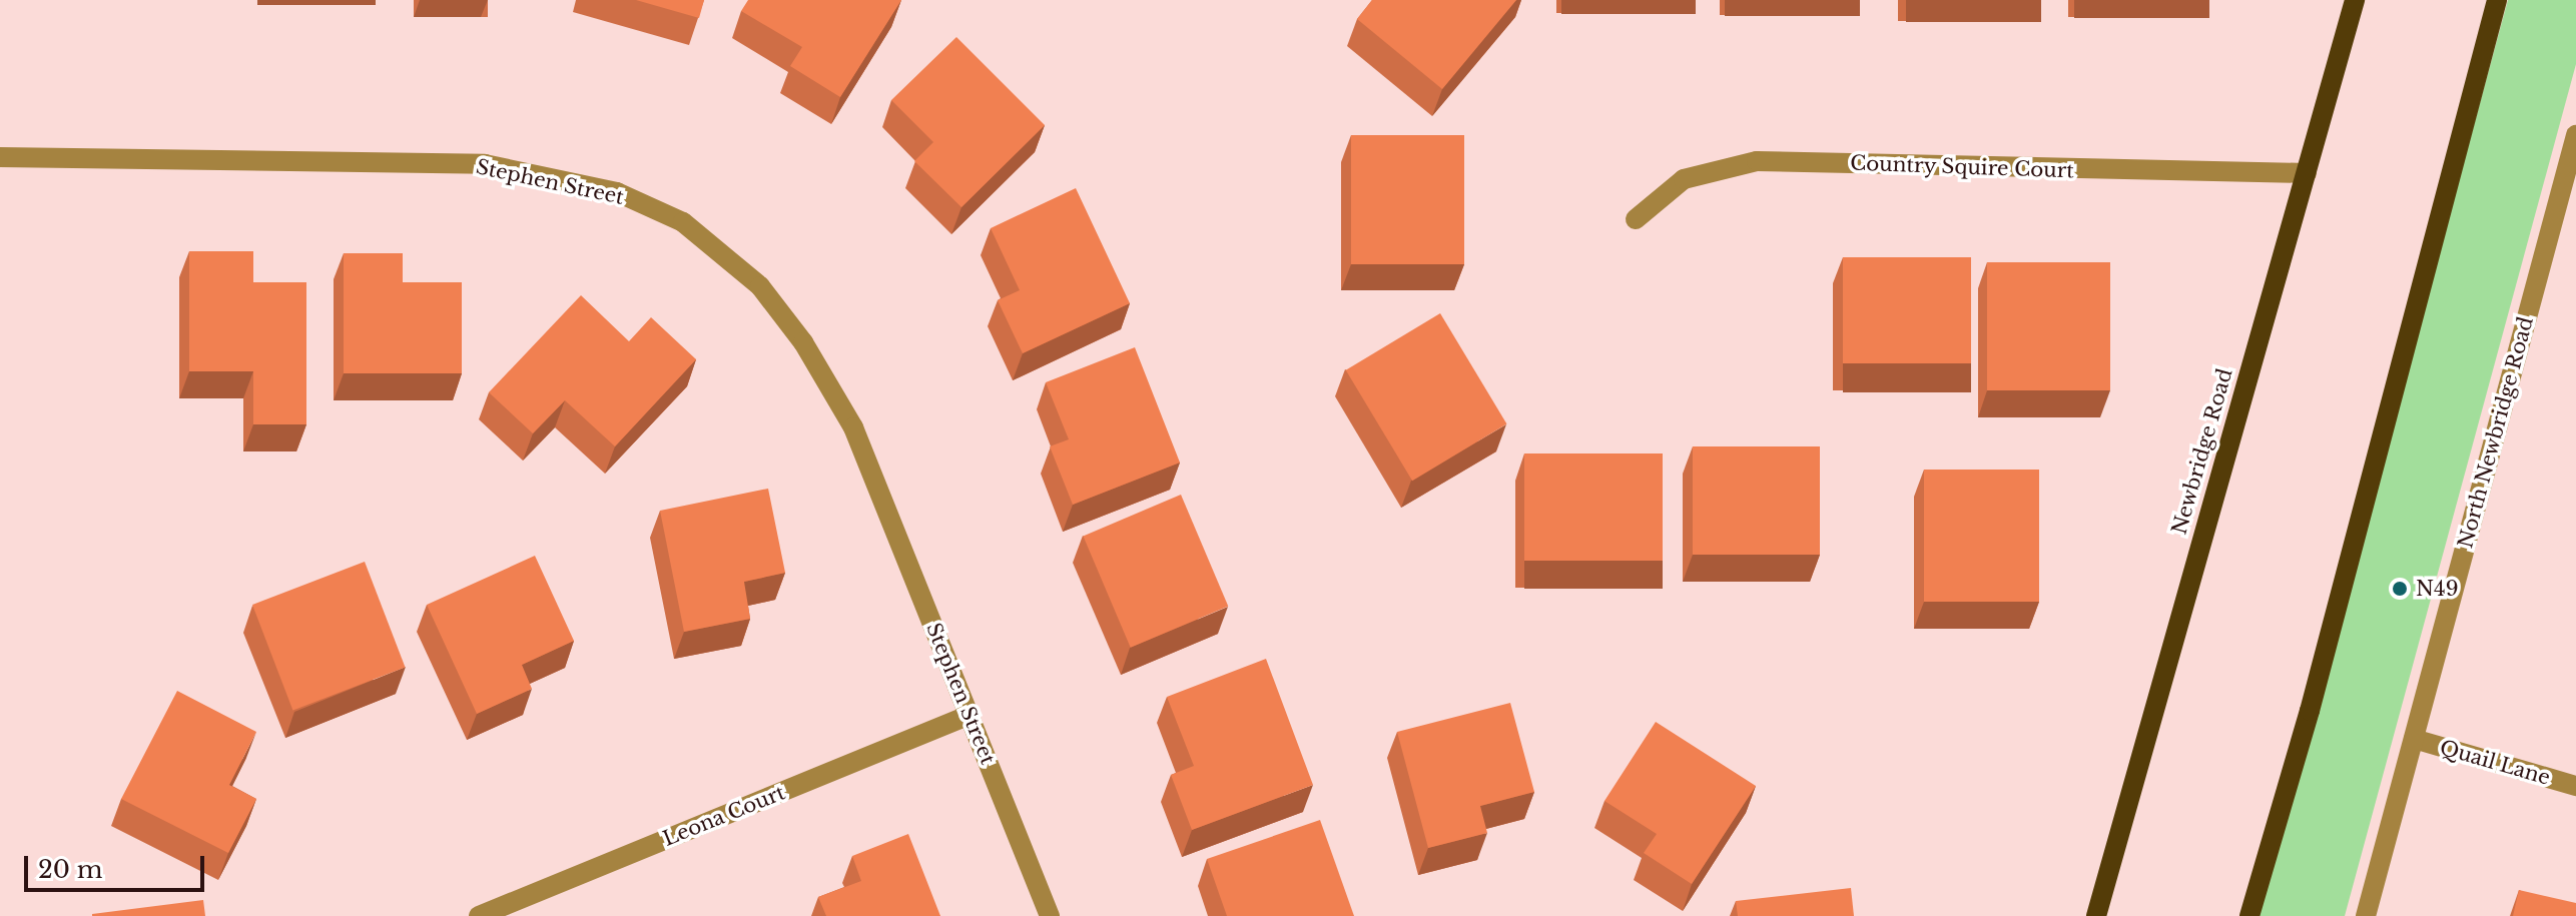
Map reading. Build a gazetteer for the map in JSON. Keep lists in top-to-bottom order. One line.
{"streets":{"main road":["Newbridge Road"],"street":["Country Squire Court","Stephen Street","North Newbridge Road","Quail Lane","Leona Court"]},"crossings":[["Country Squire Court","Newbridge Road"],["Stephen Street","Leona Court"],["North Newbridge Road","Quail Lane"]],"places":["N49"],"scale_bar":"20 m"}
